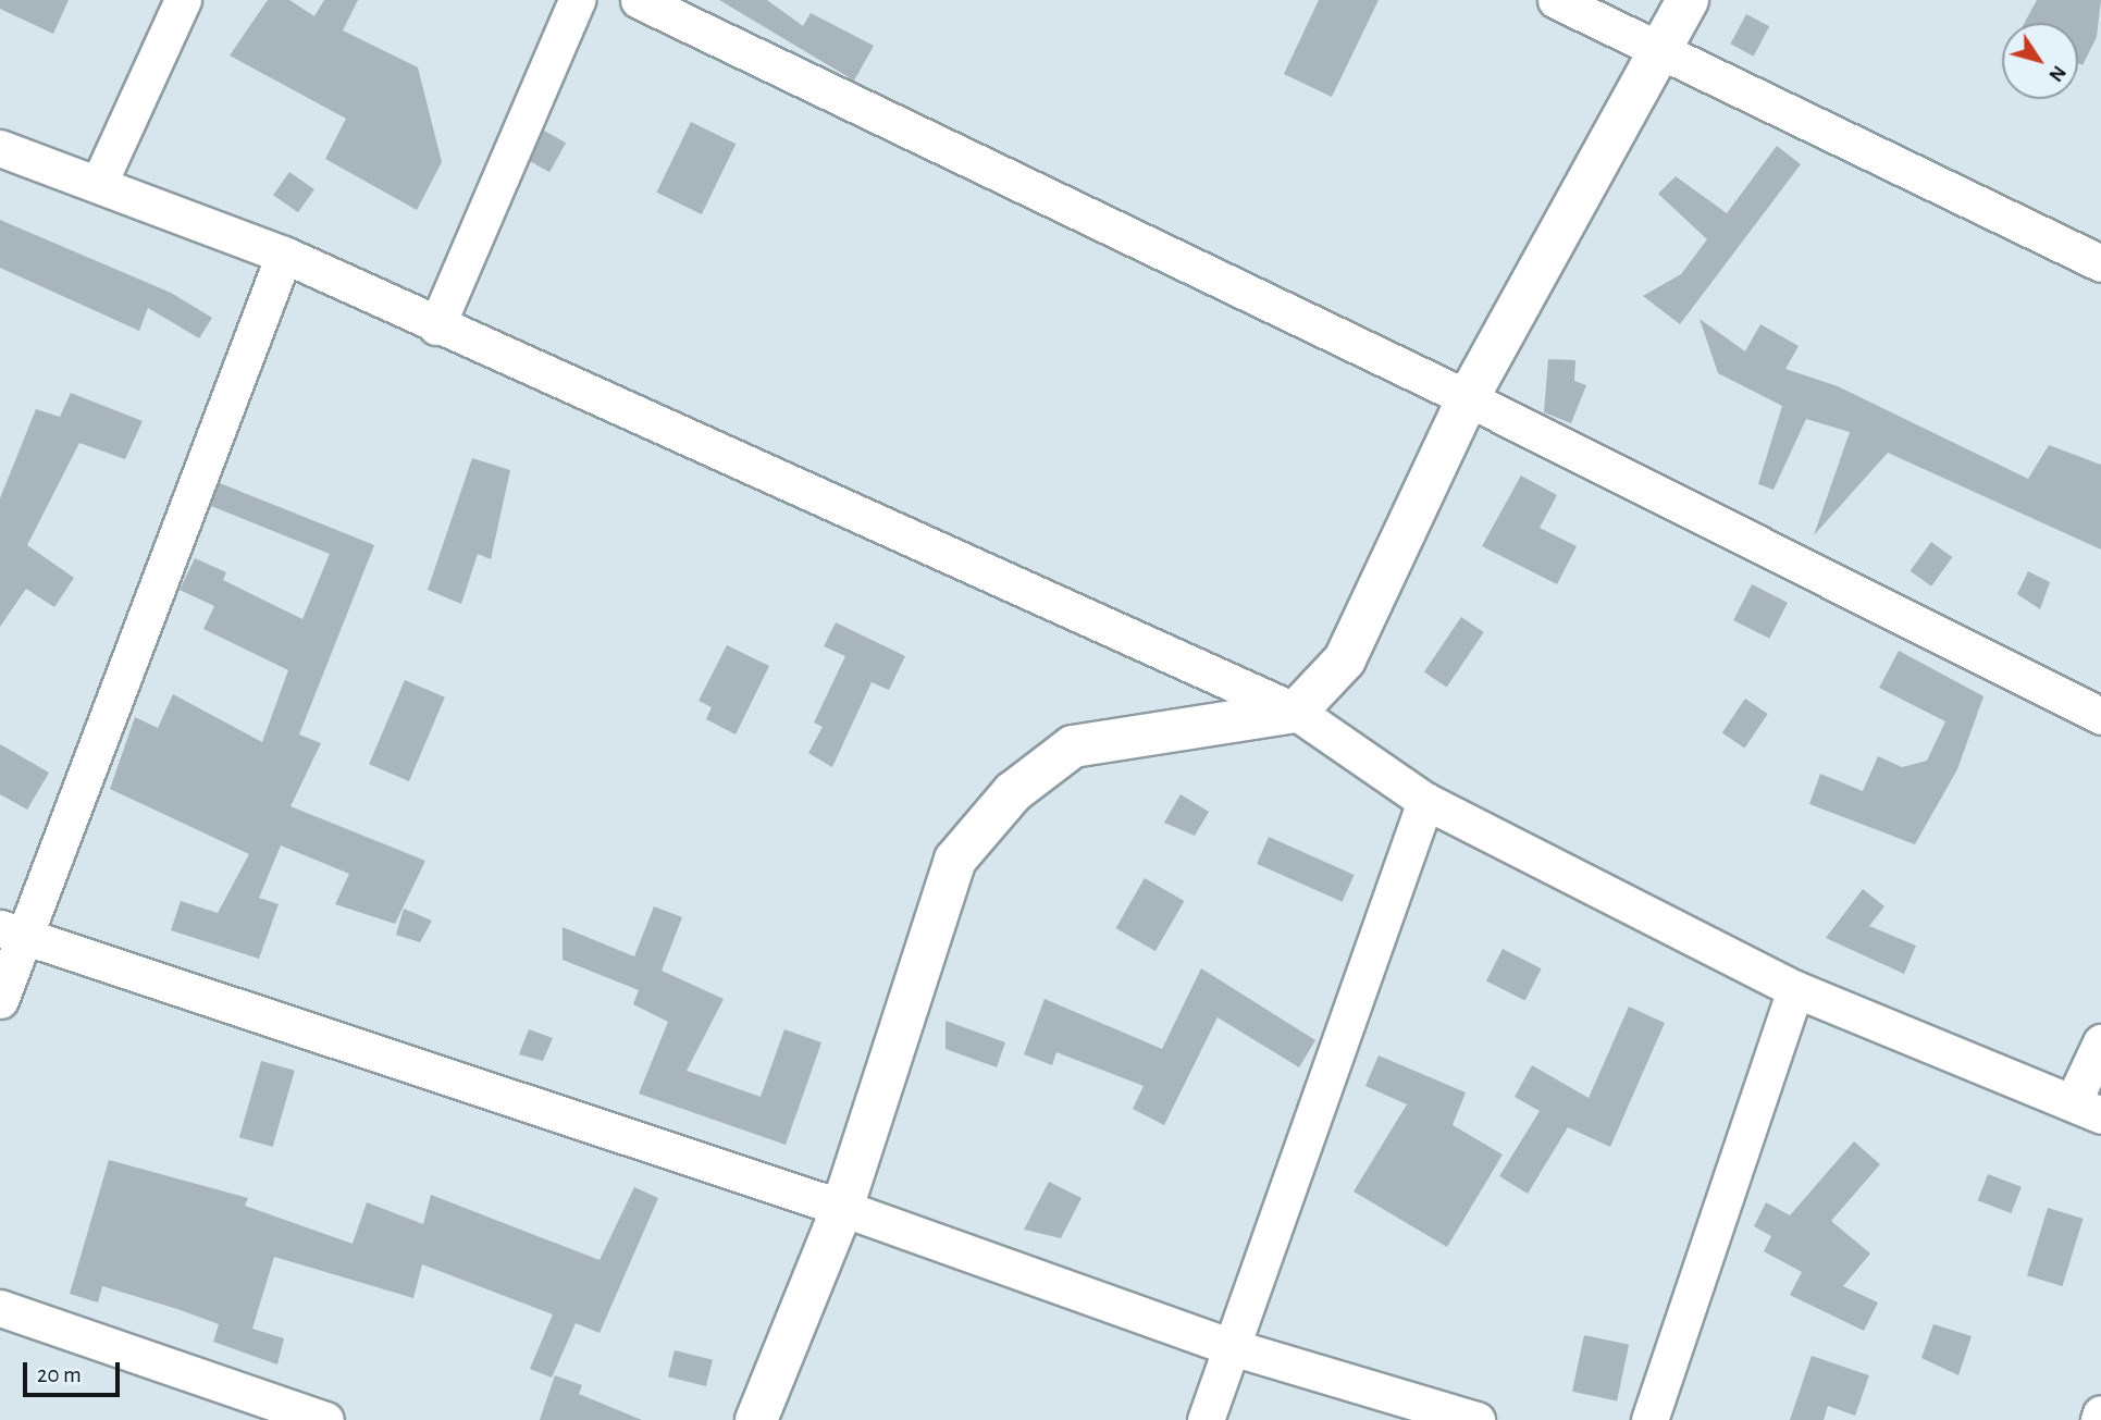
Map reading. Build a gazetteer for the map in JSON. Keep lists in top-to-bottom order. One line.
{"scale_bar":"20 m","north":"bottom right"}
